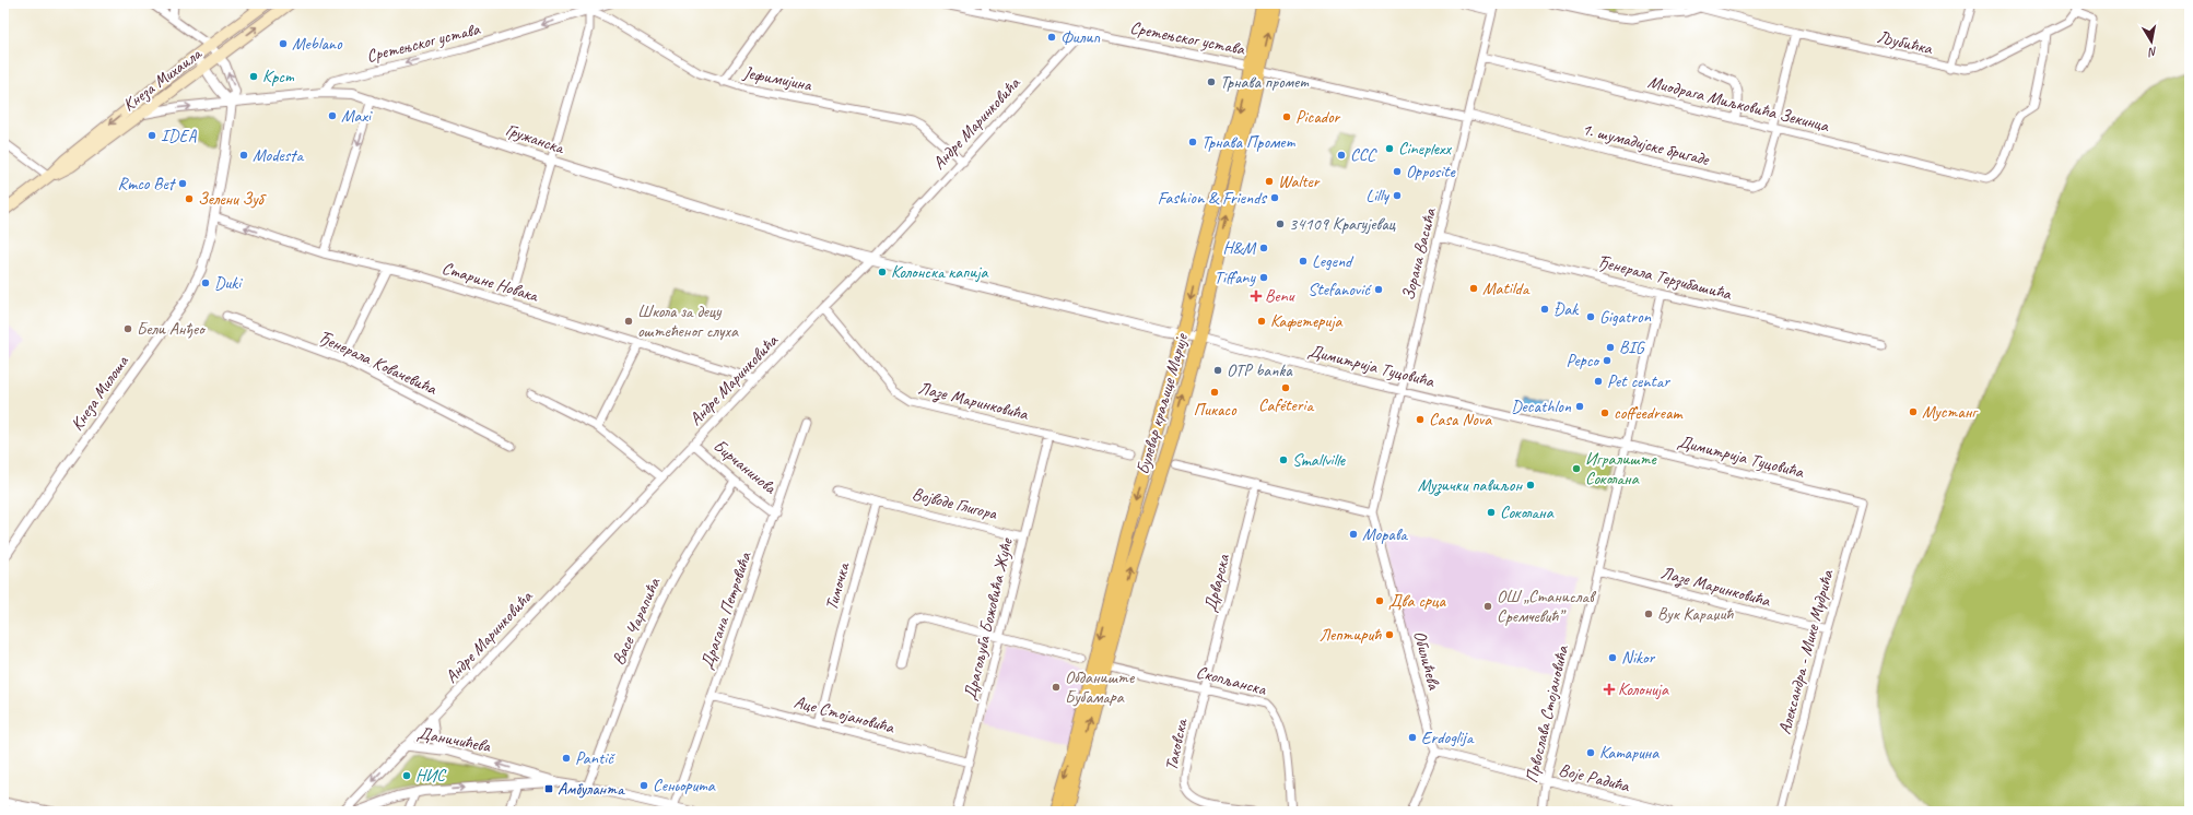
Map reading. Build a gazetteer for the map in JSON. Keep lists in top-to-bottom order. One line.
{"streets":{"main road":["Кнеза Михаила","Булевар краљице Марије"],"street":["Сретењског устава","Љубићка","Јефимијина","Миодрага Миљковића Зекинца","Андре Маринковића","Гружанска","1. шумадијске бригаде","Зорана Васића","Ђенерала Терзибашића","Старине Новака","Ђенерала Ковачевића","Димитрија Туцовића","Кнеза Милоша","Лазе Маринковића","Бирчанинова","Војводе Глигора","Дрварска","Тимочка","Драгана Петровића","Драгољуба Божовића Жуће","Васе Чарапића","Александра - Мике Мудрића","Обилићева","Скопљанска","Аце Стојановића","Првослава Стојановића","Даничићева","Таковска","Воје Радића"]},"crossings":[["Сретењског устава","Јефимијина"],["Сретењског устава","Андре Маринковића"],["Сретењског устава","Гружанска"],["Сретењског устава","1. шумадијске бригаде"],["Сретењског устава","Булевар краљице Марије"],["Љубићка","Миодрага Миљковића Зекинца"],["Љубићка","1. шумадијске бригаде"],["Јефимијина","Андре Маринковића"],["Кнеза Михаила","Гружанска"],["Миодрага Миљковића Зекинца","1. шумадијске бригаде"],["Миодрага Миљковића Зекинца","Зорана Васића"],["Андре Маринковића","Гружанска"],["Андре Маринковића","Старине Новака"],["Андре Маринковића","Димитрија Туцовића"],["Андре Маринковића","Лазе Маринковића"],["Андре Маринковића","Бирчанинова"],["Андре Маринковића","Даничићева"],["Гружанска","Димитрија Туцовића"],["Гружанска","Кнеза Милоша"],["1. шумадијске бригаде","Зорана Васића"],["1. шумадијске бригаде","Булевар краљице Марије"],["Зорана Васића","Ђенерала Терзибашића"],["Зорана Васића","Димитрија Туцовића"],["Зорана Васића","Обилићева"],["Ђенерала Терзибашића","Првослава Стојановића"],["Старине Новака","Кнеза Милоша"],["Димитрија Туцовића","Булевар краљице Марије"],["Димитрија Туцовића","Александра - Мике Мудрића"],["Димитрија Туцовића","Првослава Стојановића"],["Лазе Маринковића","Драгољуба Божовића Жуће"],["Лазе Маринковића","Александра - Мике Мудрића"],["Лазе Маринковића","Првослава Стојановића"],["Булевар краљице Марије","Скопљанска"],["Бирчанинова","Драгана Петровића"],["Бирчанинова","Васе Чарапића"],["Војводе Глигора","Тимочка"],["Војводе Глигора","Драгољуба Божовића Жуће"],["Дрварска","Скопљанска"],["Дрварска","Таковска"],["Тимочка","Аце Стојановића"],["Драгана Петровића","Аце Стојановића"],["Драгана Петровића","Даничићева"],["Драгољуба Божовића Жуће","Аце Стојановића"],["Васе Чарапића","Даничићева"],["Обилићева","Воје Радића"],["Скопљанска","Таковска"],["Првослава Стојановића","Воје Радића"]],"one_way":["Сретењског устава"],"places":{"other":["Филип","Meblano","Крст","Трнава промет","Maxi","Picador","IDEA","Трнава Промет","Cineplexx","Modesta","CCC","Opposite","Walter","Rmco Bet","Lilly","Fashion & Friends","Зелени Зуб","34109 Крагујевац","H&M","Legend","Колонска капија","Tiffany","Duki","Matilda","Stefanović","Đak","Gigatron","Школа за децу оштећеног слуха","Кафетерија","Бели Анђео","BIG","Pepco","OTP banka","Pet centar","Caféteria","Пикасо","Decathlon","Мустанг","coffeedream","Casa Nova","Smallville","Игралиште Соколана","Музички павиљон","Соколана","Морава","Два срца","ОШ „Станислав Сремчевић”","Вук Караџић","Лептирић","Nikor","Обданиште Бубамара","Erdoglija","Катарина","Pantič","НИС","Сеньорита"],"health":["Benu","Колонија"],"transit":["Амбуланта"]},"north":"bottom"}
